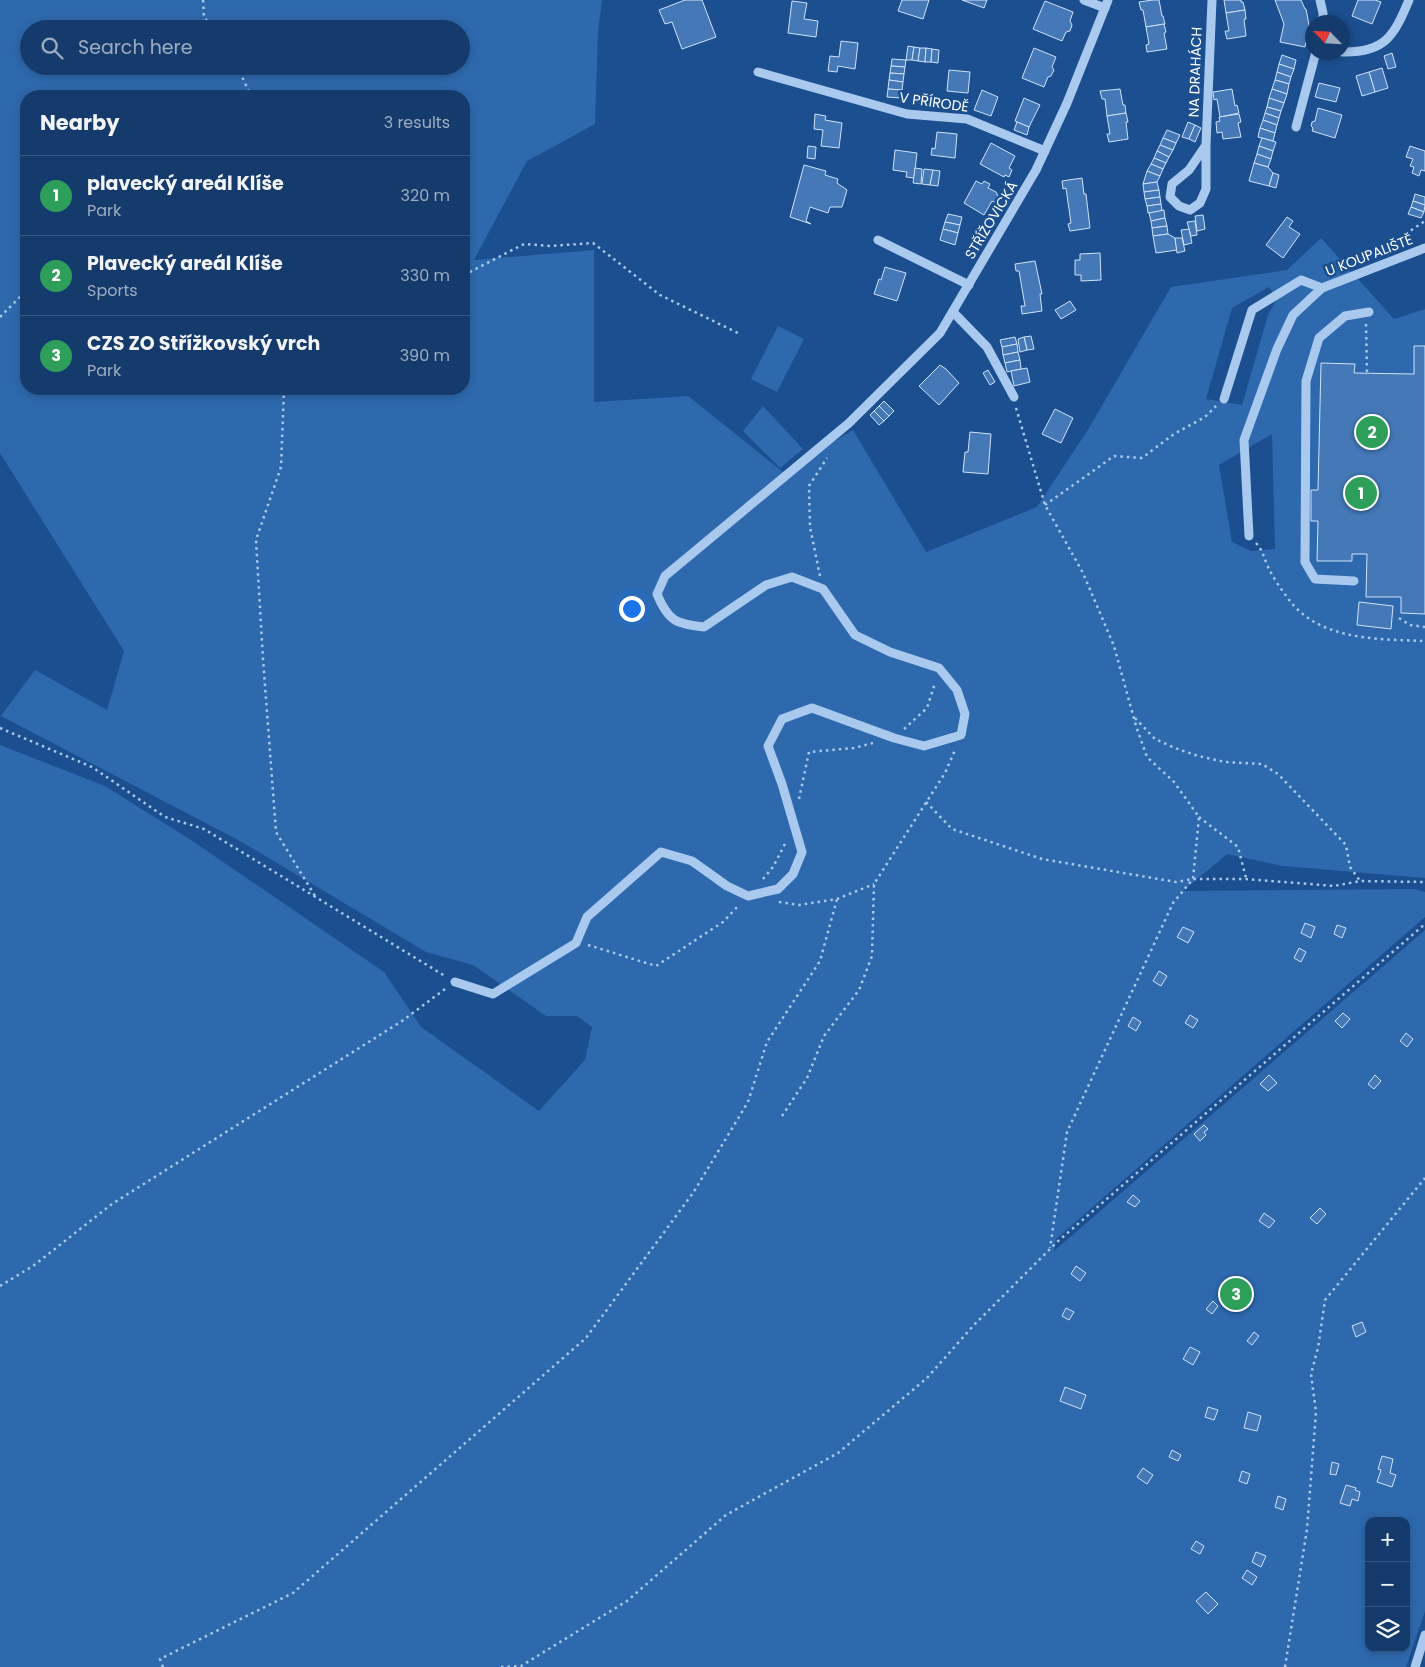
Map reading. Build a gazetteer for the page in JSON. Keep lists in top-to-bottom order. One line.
{"streets":{"street":["NA DRAHÁCH","V PŘÍRODĚ","STŘÍŽOVICKÁ","U KOUPALIŠTĚ"]},"crossings":[["V PŘÍRODĚ","STŘÍŽOVICKÁ"]],"north":"top left","page":{"search":"Search here","heading":["Nearby","3 results"],"list":[{"mark":"1","name":"plavecký areál Klíše","note":"Park","value":"320 m"},{"mark":"2","name":"Plavecký areál Klíše","note":"Sports","value":"330 m"},{"mark":"3","name":"CZS ZO Střížkovský vrch","note":"Park","value":"390 m"}],"pins":["2","1","3"],"map_buttons":["+","−"]}}
